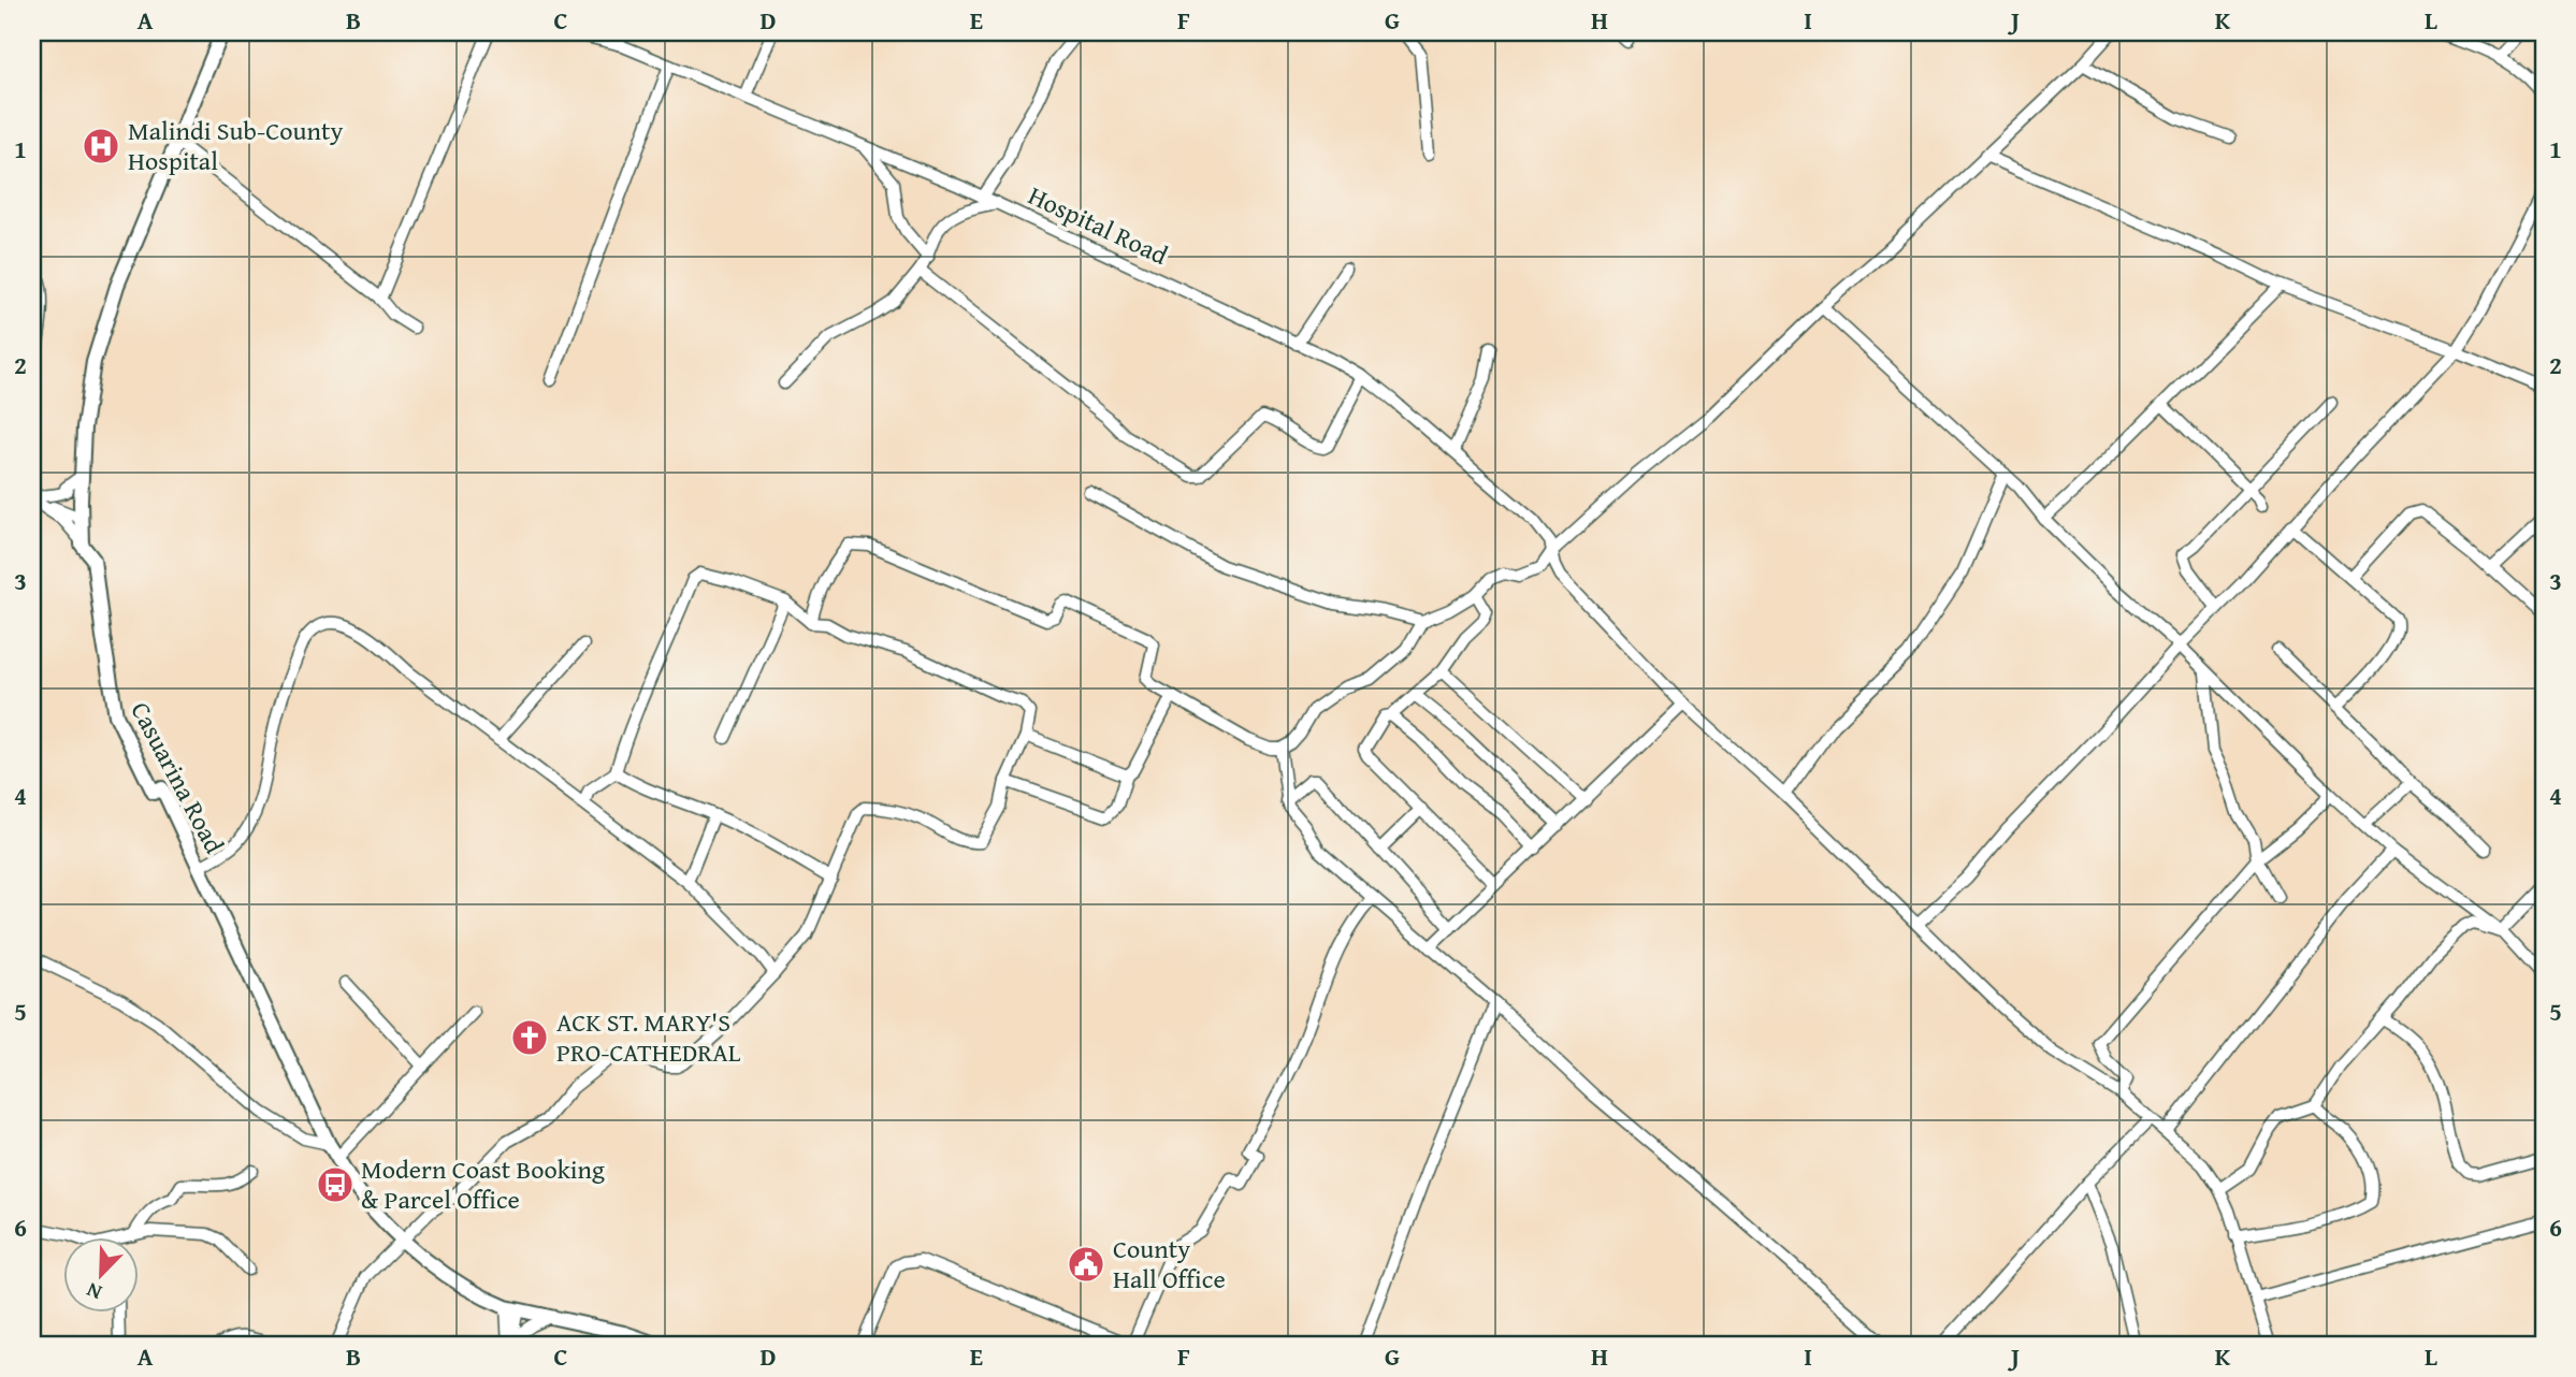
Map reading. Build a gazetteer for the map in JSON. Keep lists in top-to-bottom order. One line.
{"streets":{"street":["Hospital Road","Casuarina Road"]},"places":{"hospital":["Malindi Sub-County Hospital"],"church":["ACK ST. MARY'S PRO-CATHEDRAL"],"bus stop":["Modern Coast Booking & Parcel Office"],"public building":["County Hall Office"]},"north":"bottom left","grid":{"columns":["A","B","C","D","E","F","G","H","I","J","K","L"],"rows":["1","2","3","4","5","6"]}}
